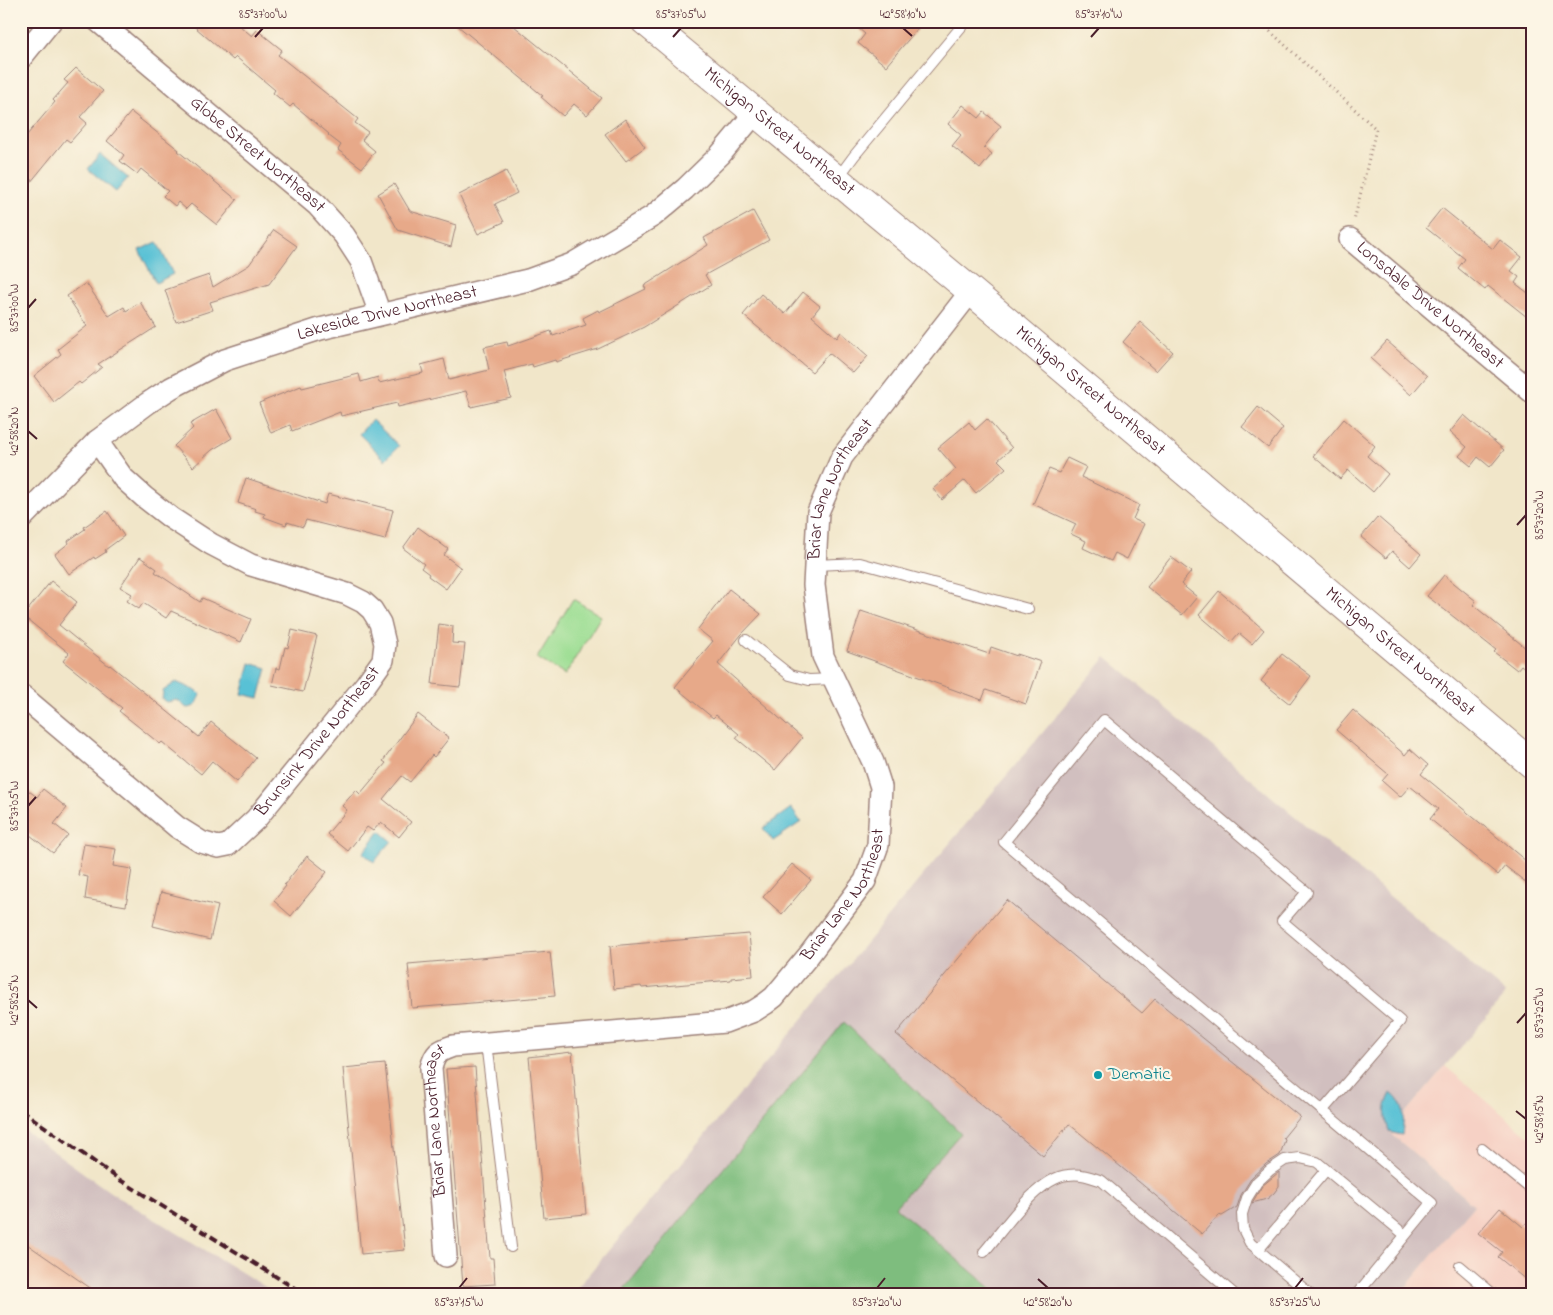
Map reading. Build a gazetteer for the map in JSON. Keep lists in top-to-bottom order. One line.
{"streets":{"main road":["Michigan Street Northeast"],"street":["Globe Street Northeast","Lonsdale Drive Northeast","Lakeside Drive Northeast","Briar Lane Northeast","Brunsink Drive Northeast"]},"crossings":[["Michigan Street Northeast","Lakeside Drive Northeast"],["Michigan Street Northeast","Briar Lane Northeast"],["Globe Street Northeast","Lakeside Drive Northeast"],["Lakeside Drive Northeast","Brunsink Drive Northeast"]],"places":["Dematic"],"coordinates":["85°37'00\"W","85°37'05\"W","42°58'10\"N","85°37'10\"W","42°58'20\"N","85°37'20\"W","42°58'25\"N","85°37'25\"W","42°58'15\"N","85°37'15\"W"]}
